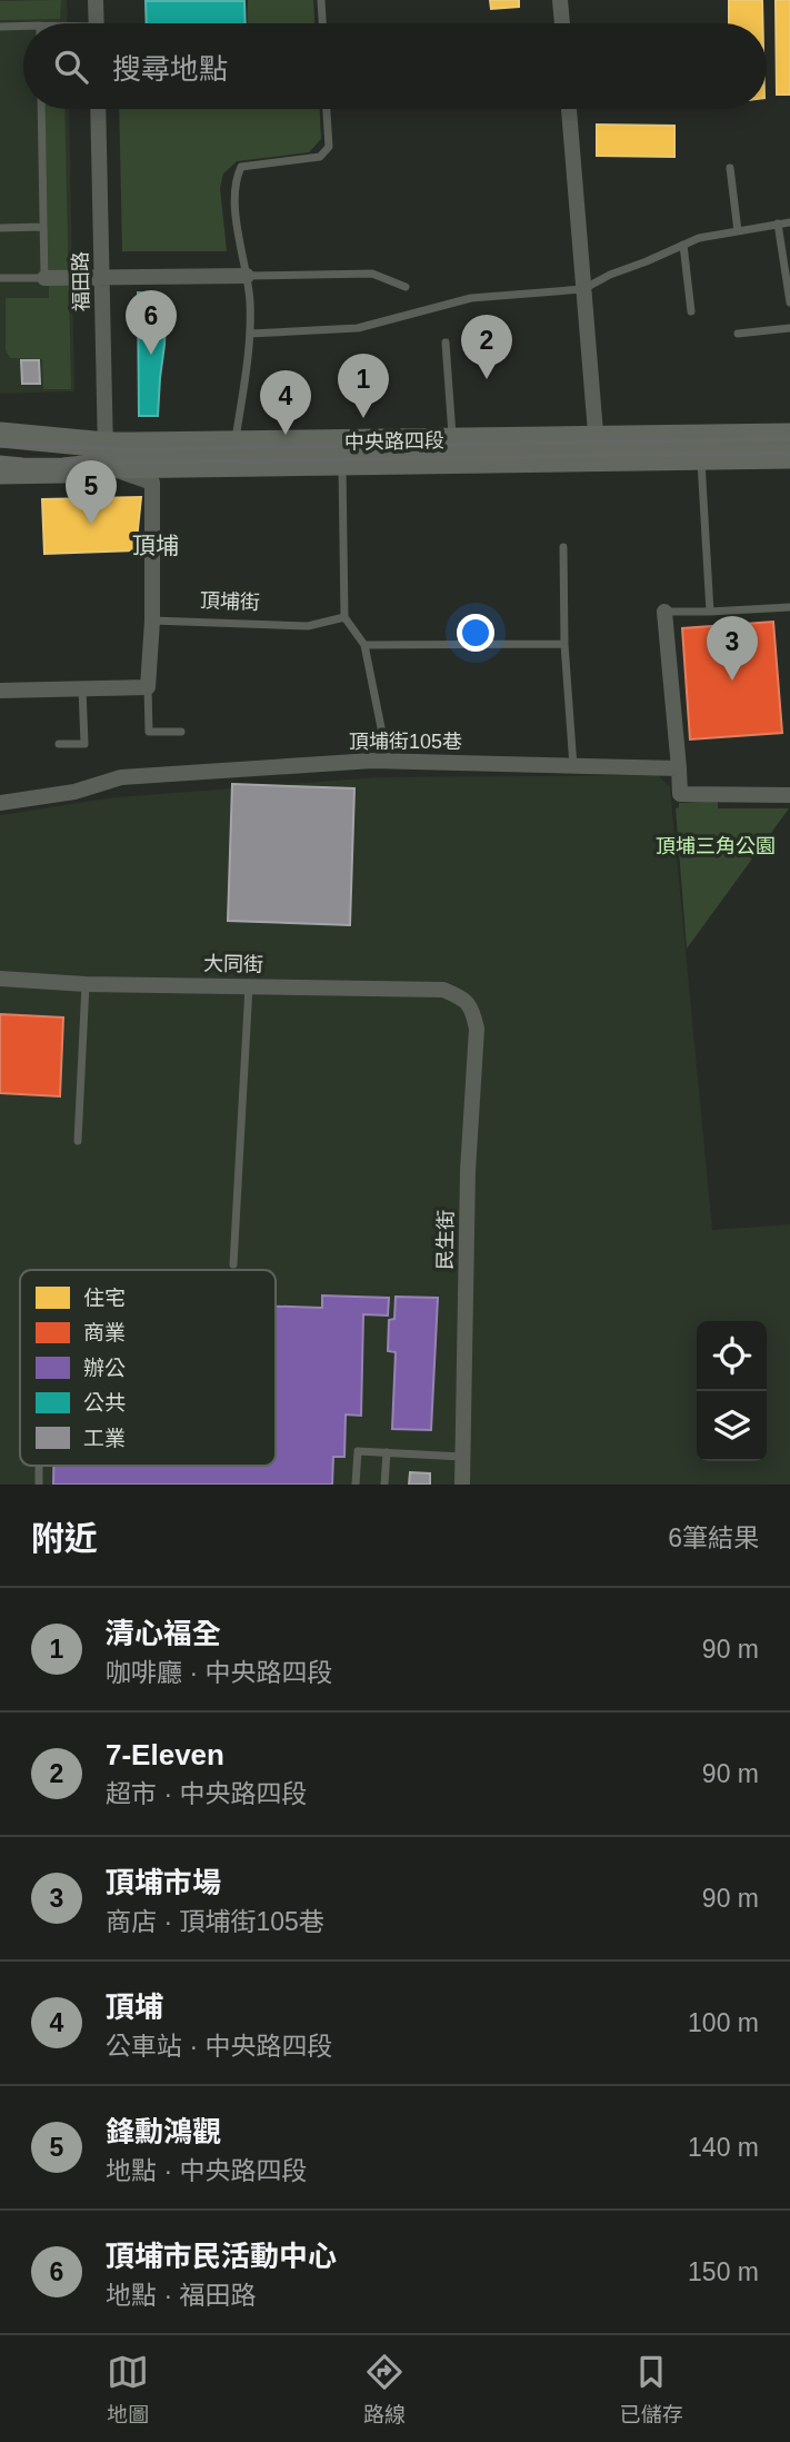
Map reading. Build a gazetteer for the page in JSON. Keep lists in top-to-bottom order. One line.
{"streets":{"main road":["中央路四段"],"street":["福田路","頂埔街105巷","大同街","民生街"],"lane":["頂埔街"]},"crossings":[["福田路","中央路四段"],["大同街","民生街"]],"districts":["頂埔"],"parks":["頂埔三角公園"],"legend":["住宅","商業","辦公","公共","工業"],"page":{"search":"搜尋地點","pins":["6","2","1","4","5","3"],"heading":["附近","6筆結果"],"list":[{"mark":"1","name":"清心福全","note":"咖啡廳 · 中央路四段","value":"90 m"},{"mark":"2","name":"7-Eleven","note":"超市 · 中央路四段","value":"90 m"},{"mark":"3","name":"頂埔市場","note":"商店 · 頂埔街105巷","value":"90 m"},{"mark":"4","name":"頂埔","note":"公車站 · 中央路四段","value":"100 m"},{"mark":"5","name":"鋒勳鴻觀","note":"地點 · 中央路四段","value":"140 m"},{"mark":"6","name":"頂埔市民活動中心","note":"地點 · 福田路","value":"150 m"}],"nav":["地圖","路線","已儲存"]}}
